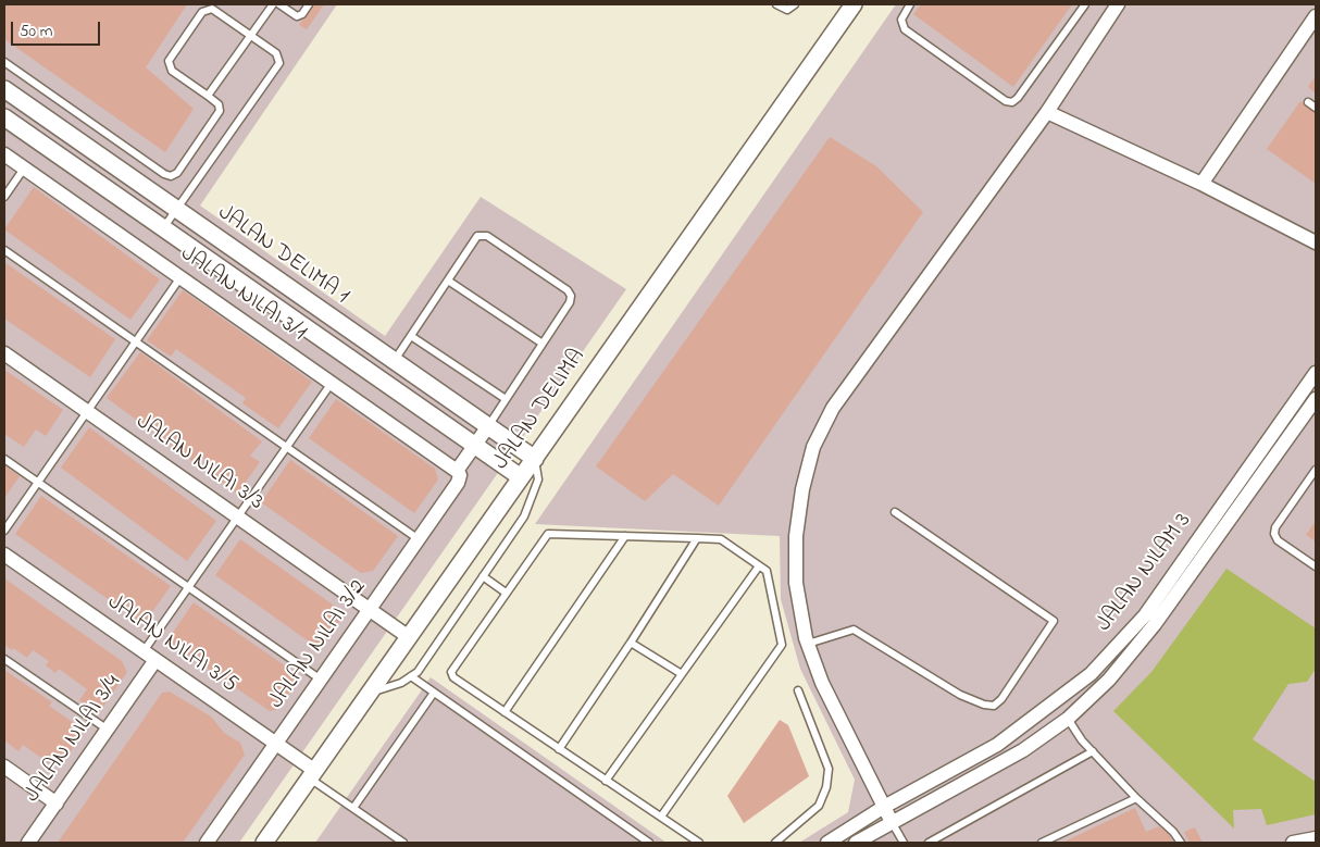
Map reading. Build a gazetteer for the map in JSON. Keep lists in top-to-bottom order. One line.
{"streets":{"street":["JALAN DELIMA 1","JALAN NILAI 3/1","JALAN DELIMA","JALAN NILAI 3/3","JALAN NILAM 3","JALAN NILAI 3/5","JALAN NILAI 3/2","JALAN NILAI 3/4"]},"crossings":[["JALAN DELIMA 1","JALAN DELIMA"],["JALAN NILAI 3/1","JALAN NILAI 3/2"],["JALAN DELIMA","JALAN NILAI 3/3"],["JALAN DELIMA","JALAN NILAI 3/5"],["JALAN NILAI 3/3","JALAN NILAI 3/2"],["JALAN NILAI 3/5","JALAN NILAI 3/2"],["JALAN NILAI 3/5","JALAN NILAI 3/4"]],"scale_bar":"50 m"}
